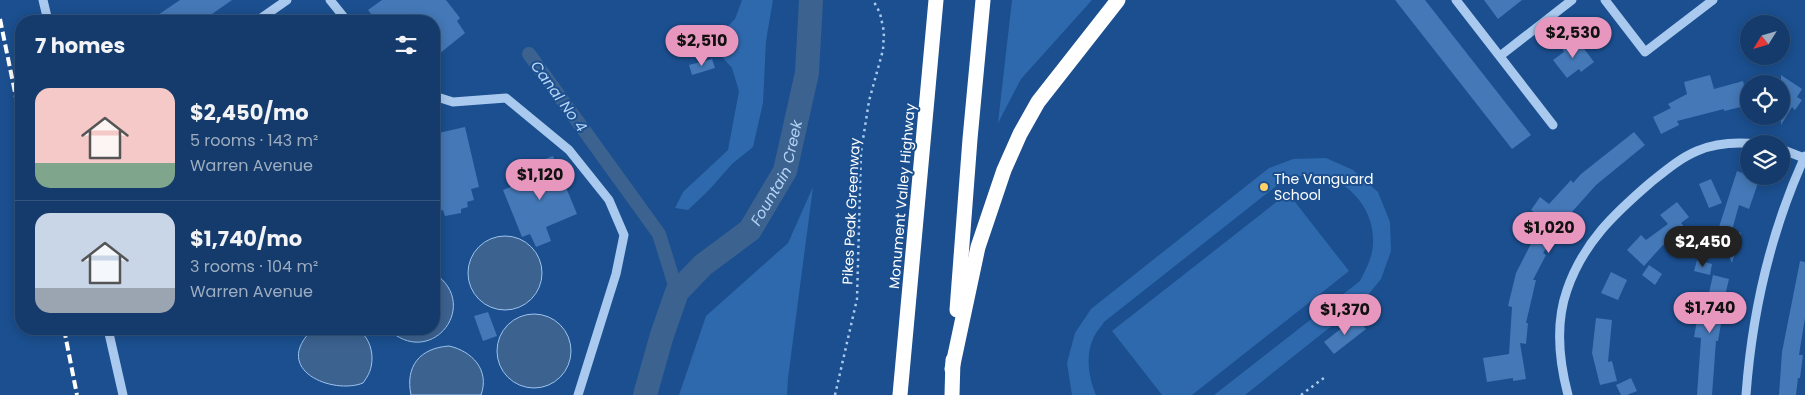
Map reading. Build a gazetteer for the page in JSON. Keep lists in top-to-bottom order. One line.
{"streets":{"highway":["Monument Valley Highway"],"path":["Pikes Peak Greenway"]},"water":["Canal No 4","Fountain Creek"],"places":["The Vanguard School"],"north":"bottom left","page":{"heading":"7 homes","price":["$2,530","$2,510","$1,120","$1,020","$2,450","$1,740","$1,370"],"list":[{"name":"$2,450/mo","note":"5 rooms · 143 m² · Warren Avenue"},{"name":"$1,740/mo","note":"3 rooms · 104 m² · Warren Avenue"}]}}
